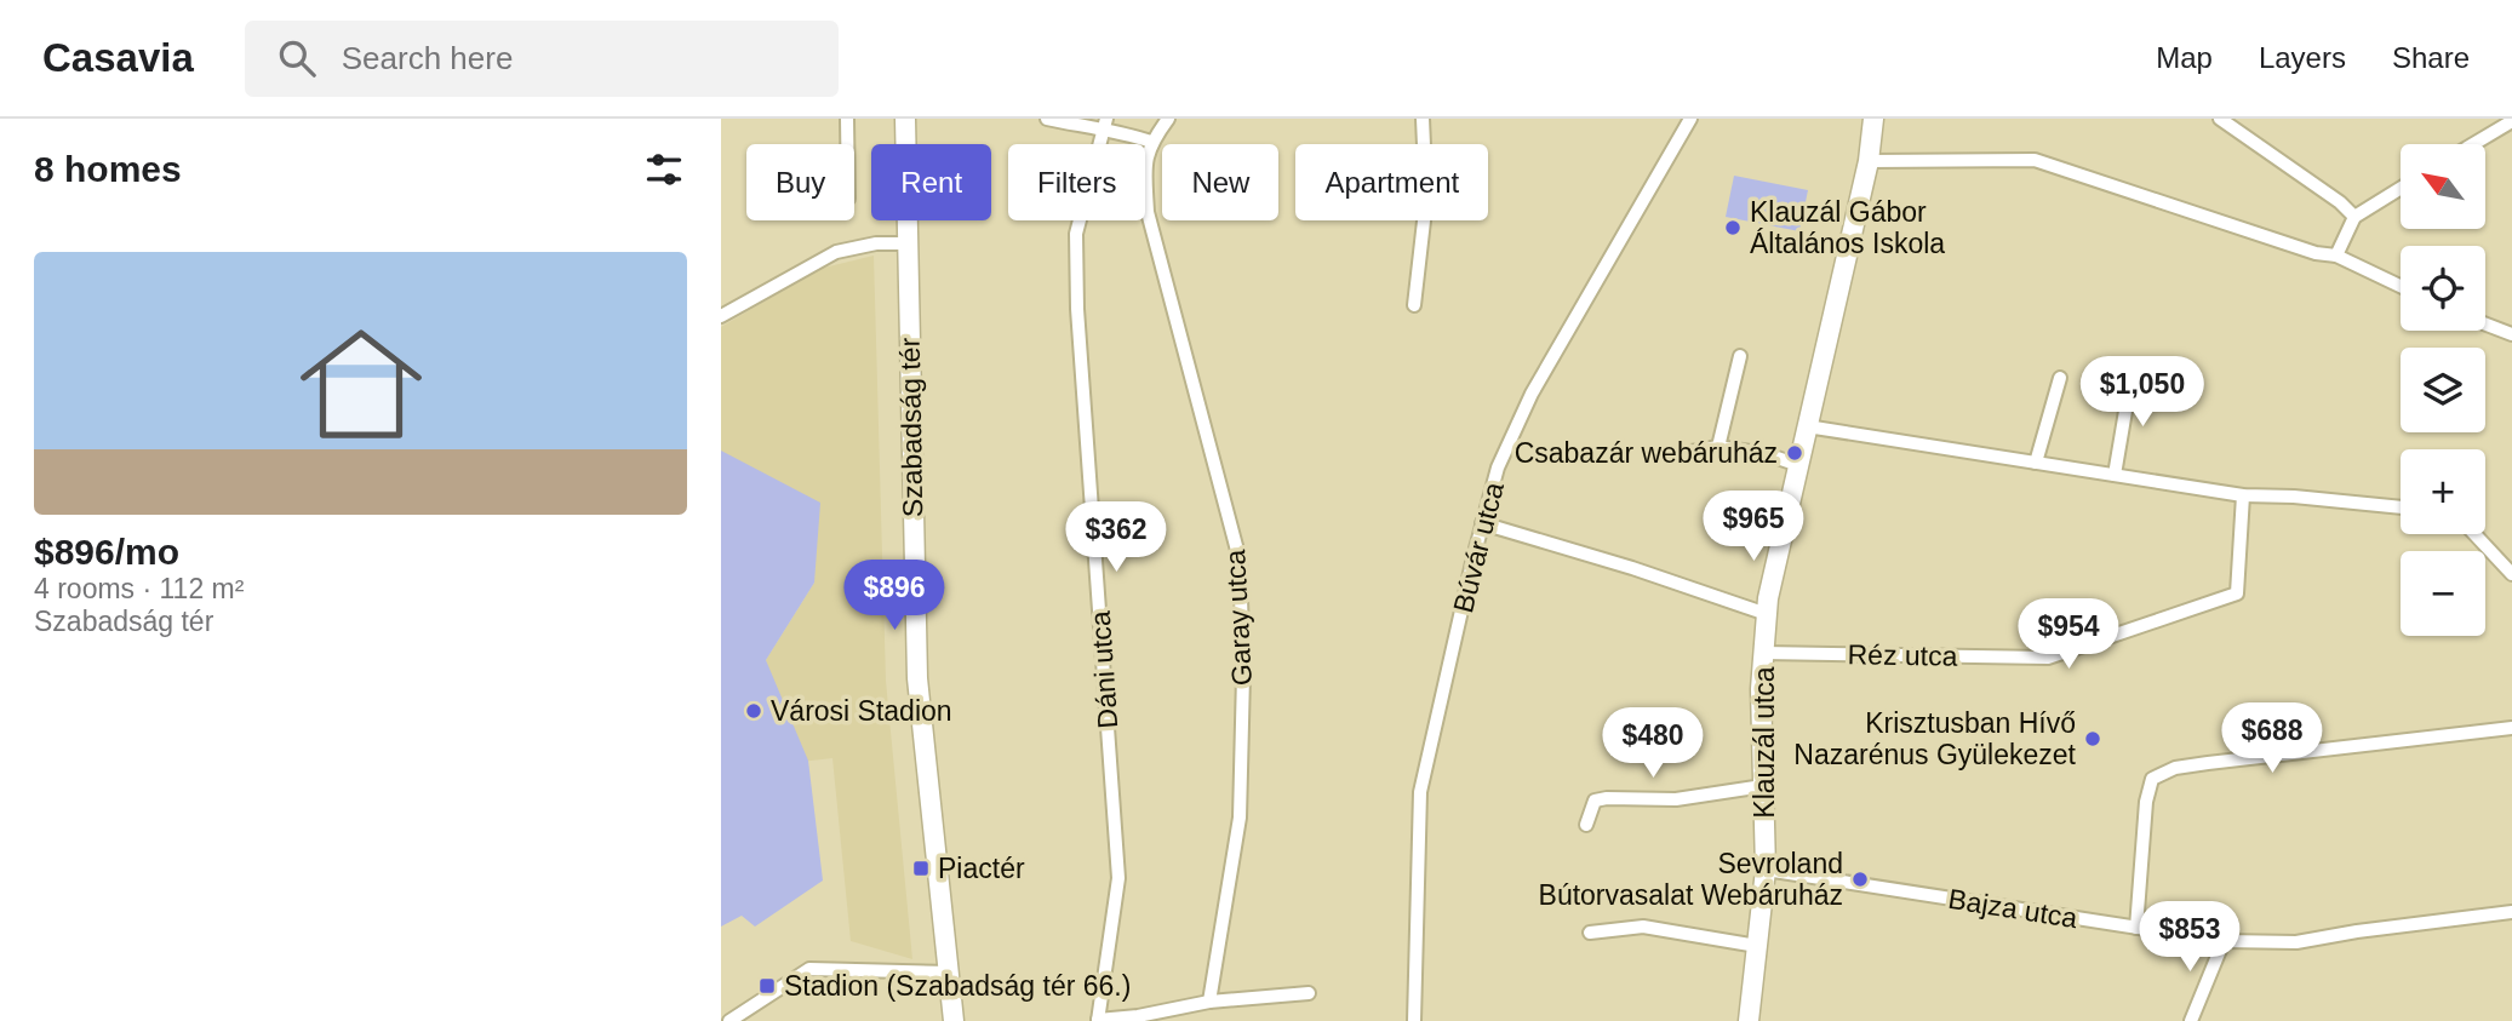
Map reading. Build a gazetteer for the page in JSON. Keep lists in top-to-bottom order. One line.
{"streets":{"street":["Szabadság tér","Búvár utca","Garay utca","Réz utca","Dáni utca","Klauzál utca","Bajza utca"]},"crossings":[["Réz utca","Klauzál utca"],["Klauzál utca","Bajza utca"]],"places":{"other":["Klauzál Gábor Általános Iskola","Csabazár webáruház","Városi Stadion","Krisztusban Hívő Nazarénus Gyülekezet","Sevroland Bútorvasalat Webáruház"],"transit":["Piactér","Stadion (Szabadság tér 66.)"]},"north":"top left","page":{"header":"Casavia","search":"Search here","nav":["Map","Layers","Share"],"heading":"8 homes","map_buttons":["+","−"],"chip":["Buy","Rent","Filters","New","Apartment"],"list":[{"name":"$896/mo","note":"4 rooms · 112 m² · Szabadság tér"}],"price":["$1,050","$965","$362","$896","$954","$688","$480","$853"]}}
